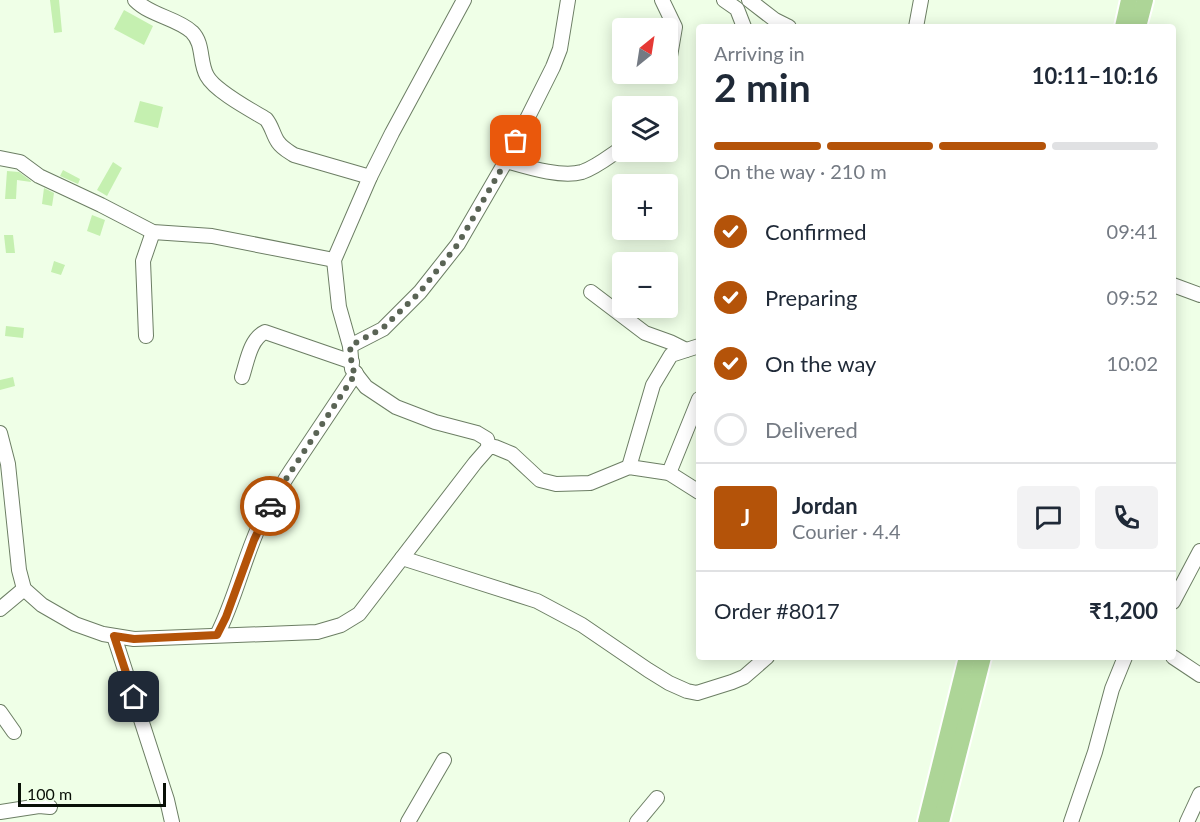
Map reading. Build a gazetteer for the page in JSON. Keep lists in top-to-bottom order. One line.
{"scale_bar":"100 m","north":"top right","page":{"map_buttons":["+","−"],"heading":["2 min","Arriving in","10:11–10:16"],"panel":["Jordan","Courier · 4.4","Order #8017","₹1,200"],"bar":"On the way · 210 m","list":[["Confirmed","09:41"],["Preparing","09:52"],["On the way","10:02"],"Delivered"],"round":"J","scale":"100 m"}}
